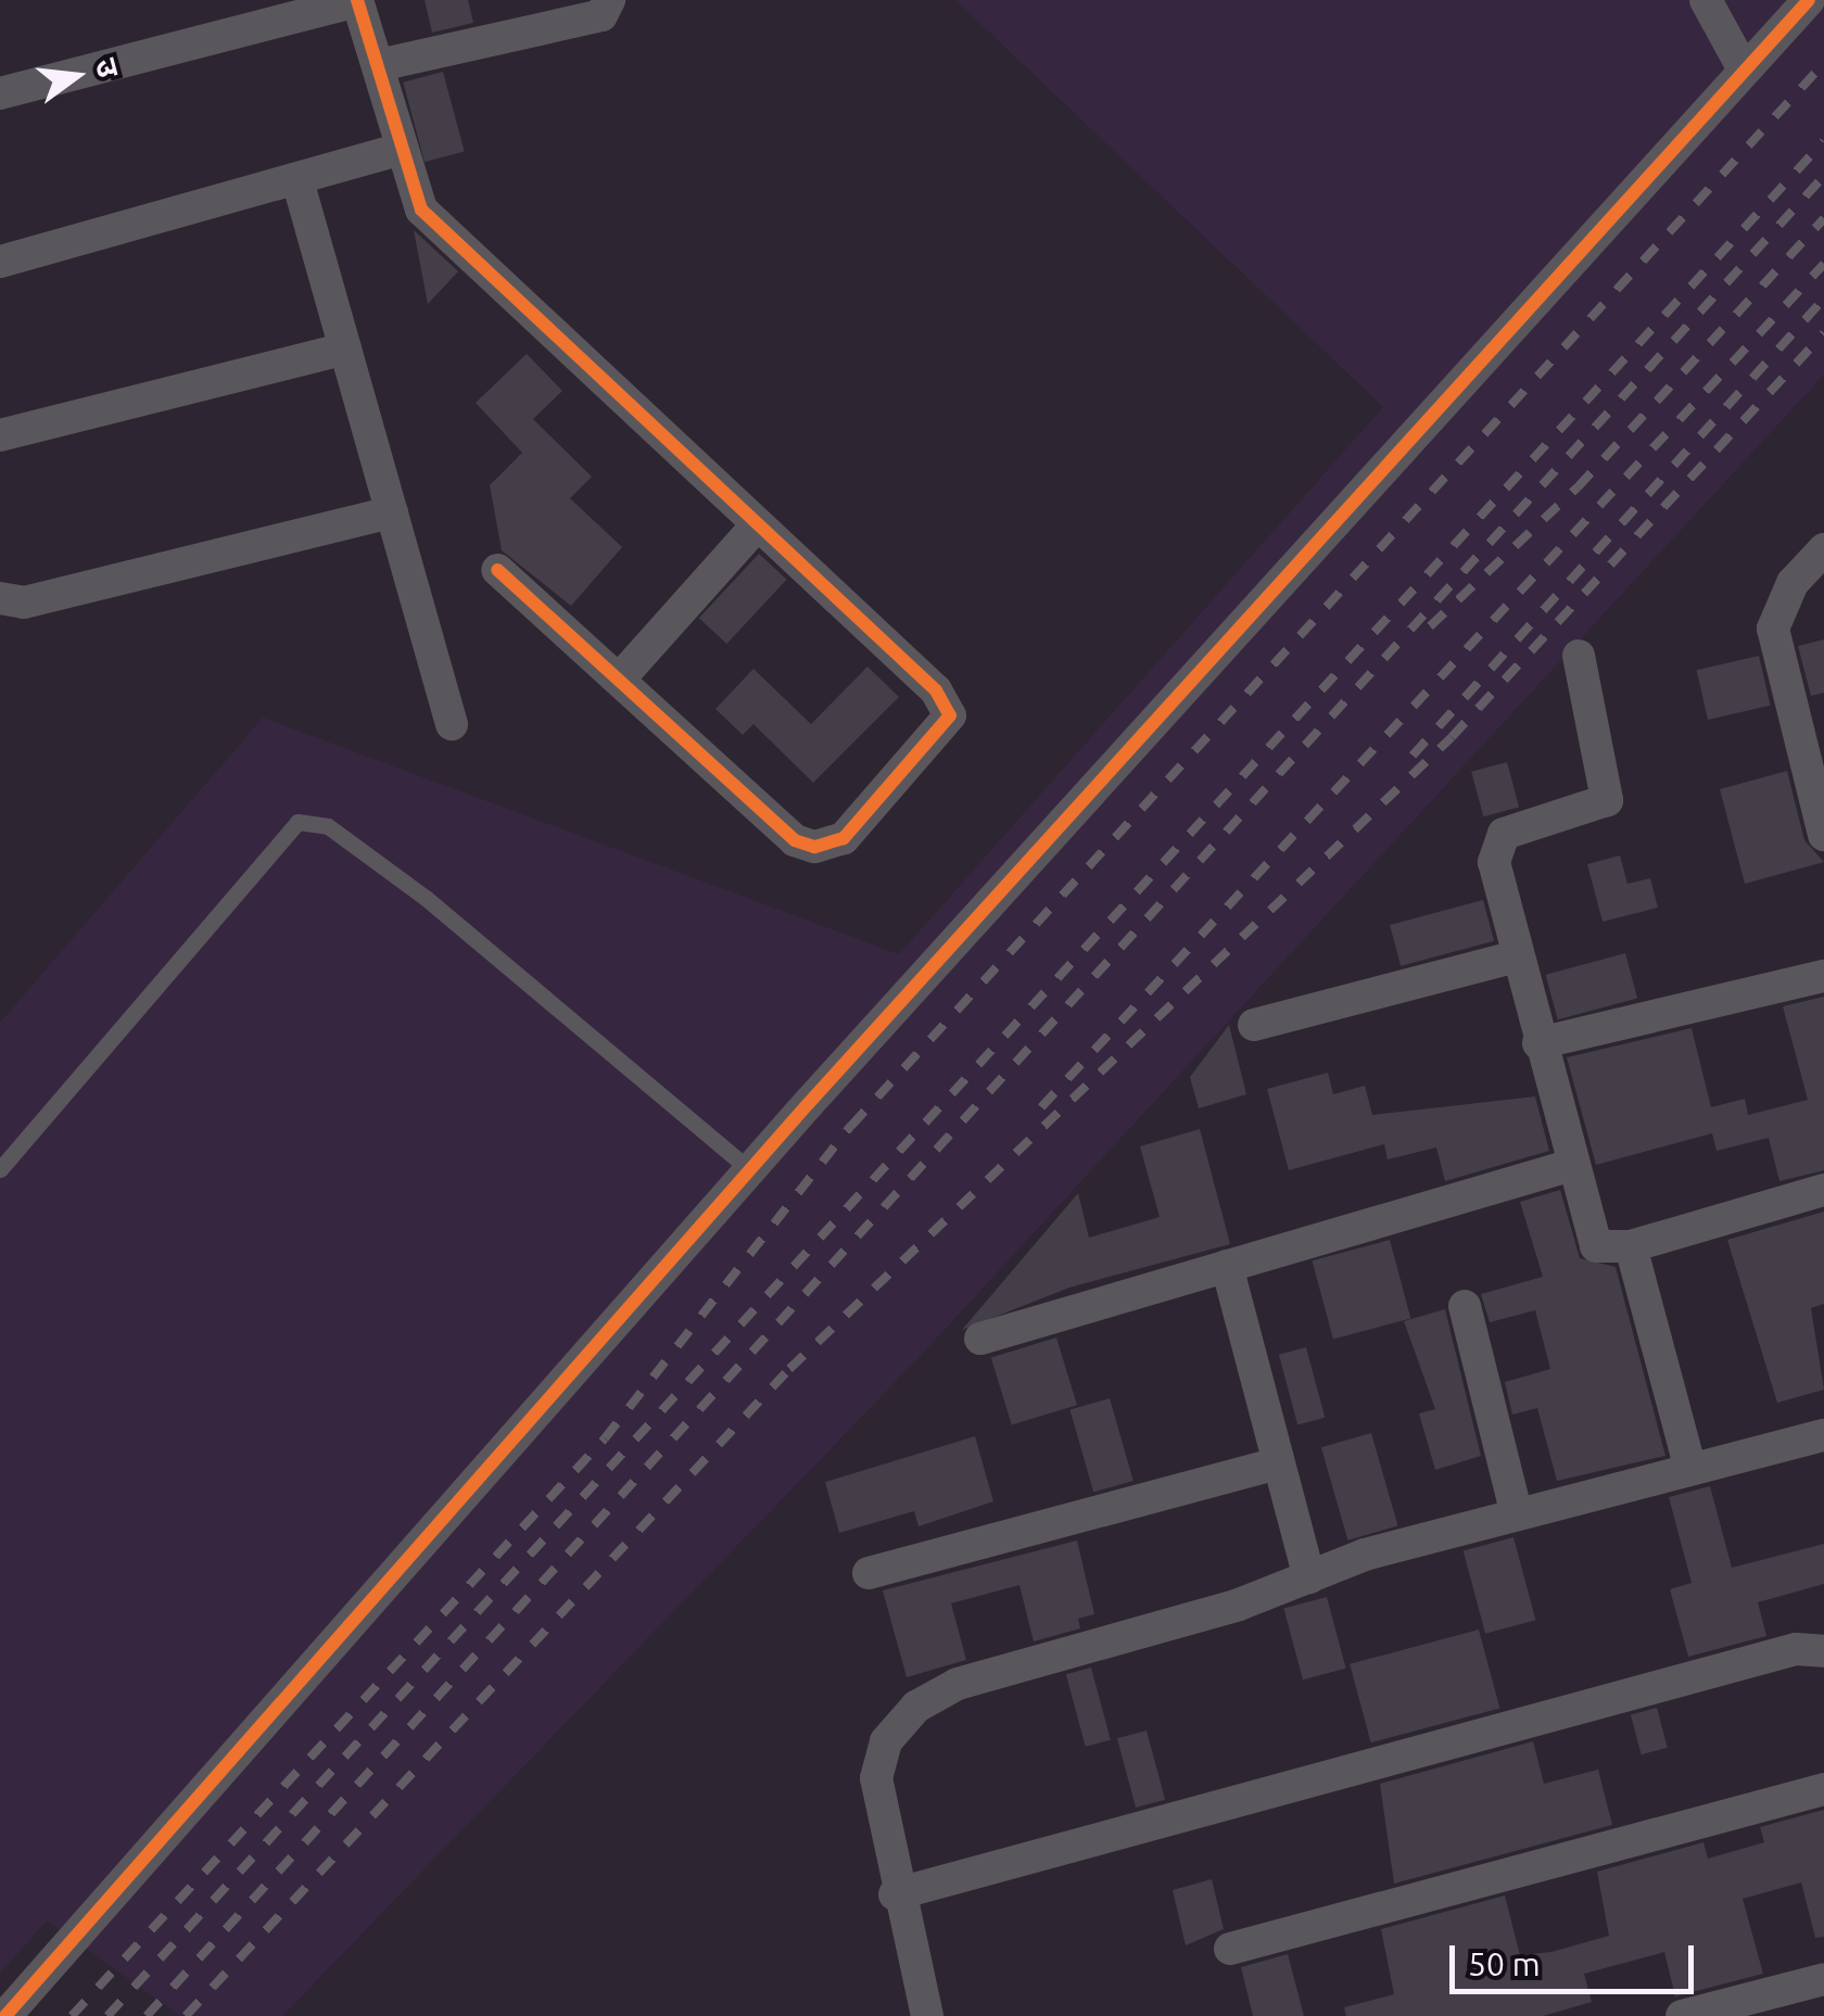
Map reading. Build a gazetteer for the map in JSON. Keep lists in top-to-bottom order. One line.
{"scale_bar":"50 m","north":"right"}
